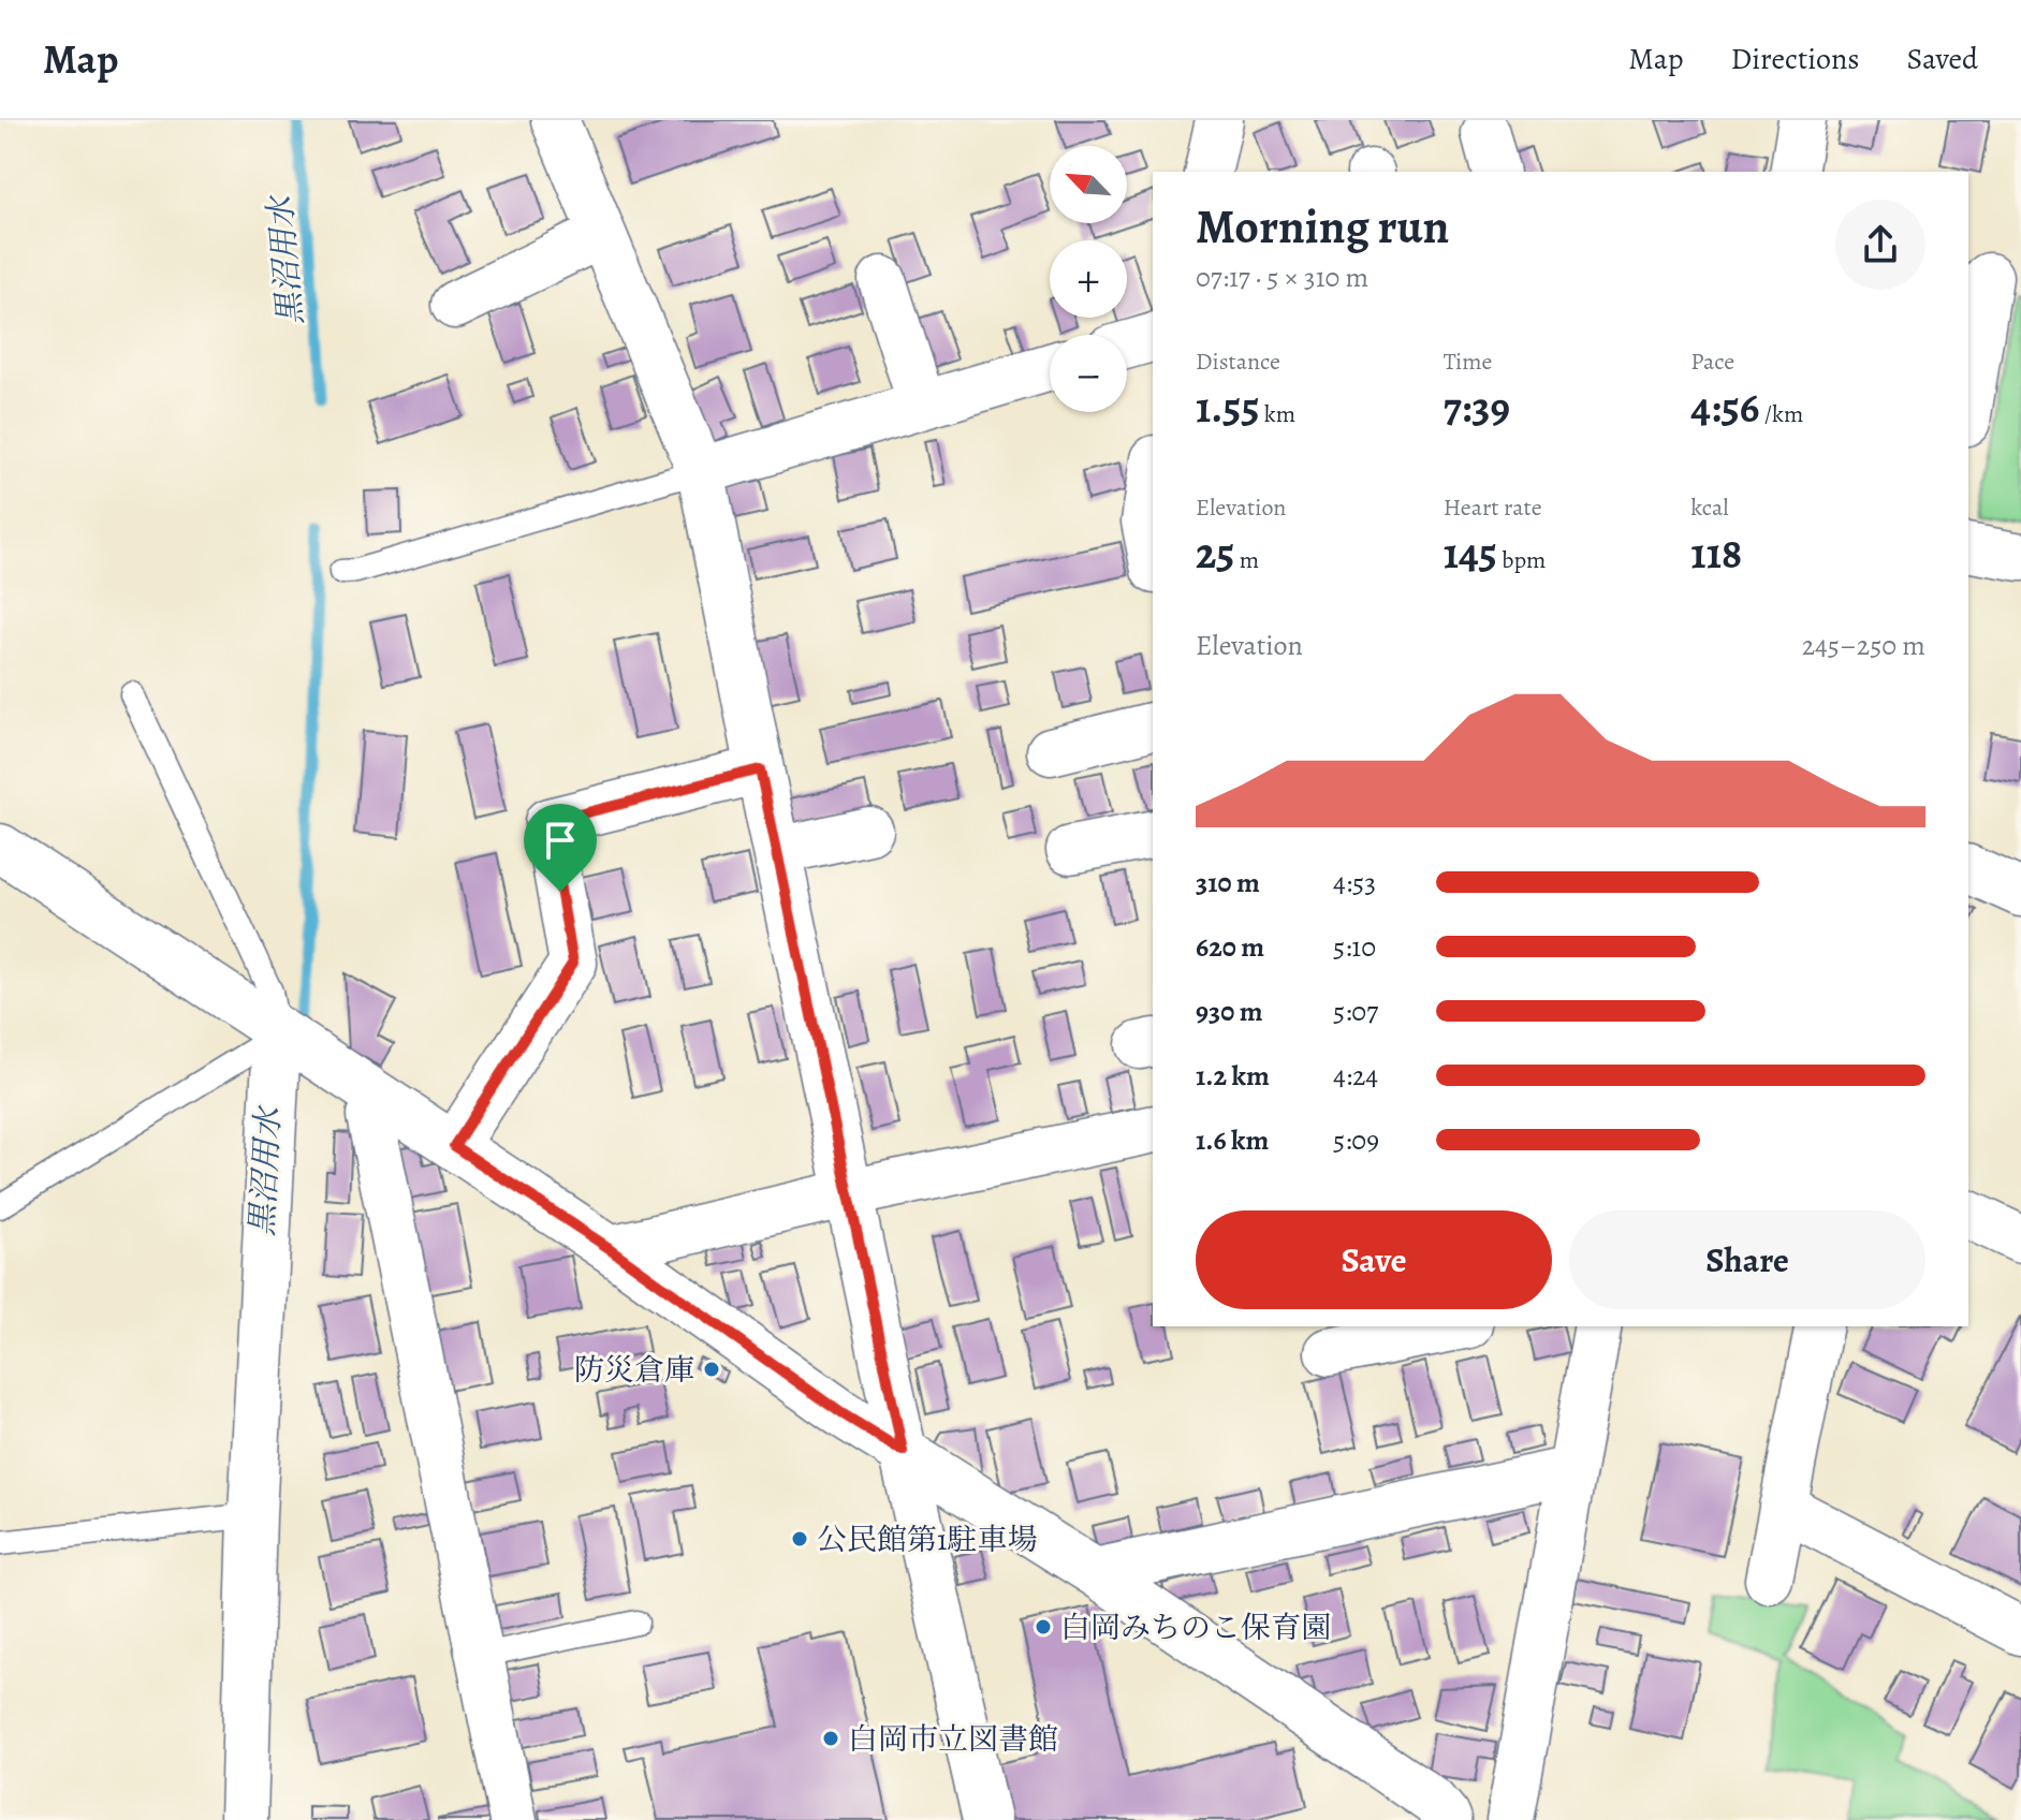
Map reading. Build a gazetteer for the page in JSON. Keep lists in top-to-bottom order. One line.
{"water":["黒沼用水"],"places":["防災倉庫","公民館第1駐車場","白岡みちのこ保育園","白岡市立図書館"],"north":"top left","page":{"header":"Map","nav":["Map","Directions","Saved"],"map_buttons":["+","−"],"heading":["Morning run","07:17 · 5 × 310 m"],"stats":[["Distance","1.55 km"],["Time","7:39"],["Pace","4:56 /km"],["Elevation","25 m"],["Heart rate","145 bpm"],["kcal","118"]],"chart":["Elevation","245–250 m"],"list":[{"name":"310 m","note":"4:53"},{"name":"620 m","note":"5:10"},{"name":"930 m","note":"5:07"},{"name":"1.2 km","note":"4:24"},{"name":"1.6 km","note":"5:09"}],"buttons":["Save","Share"]}}
